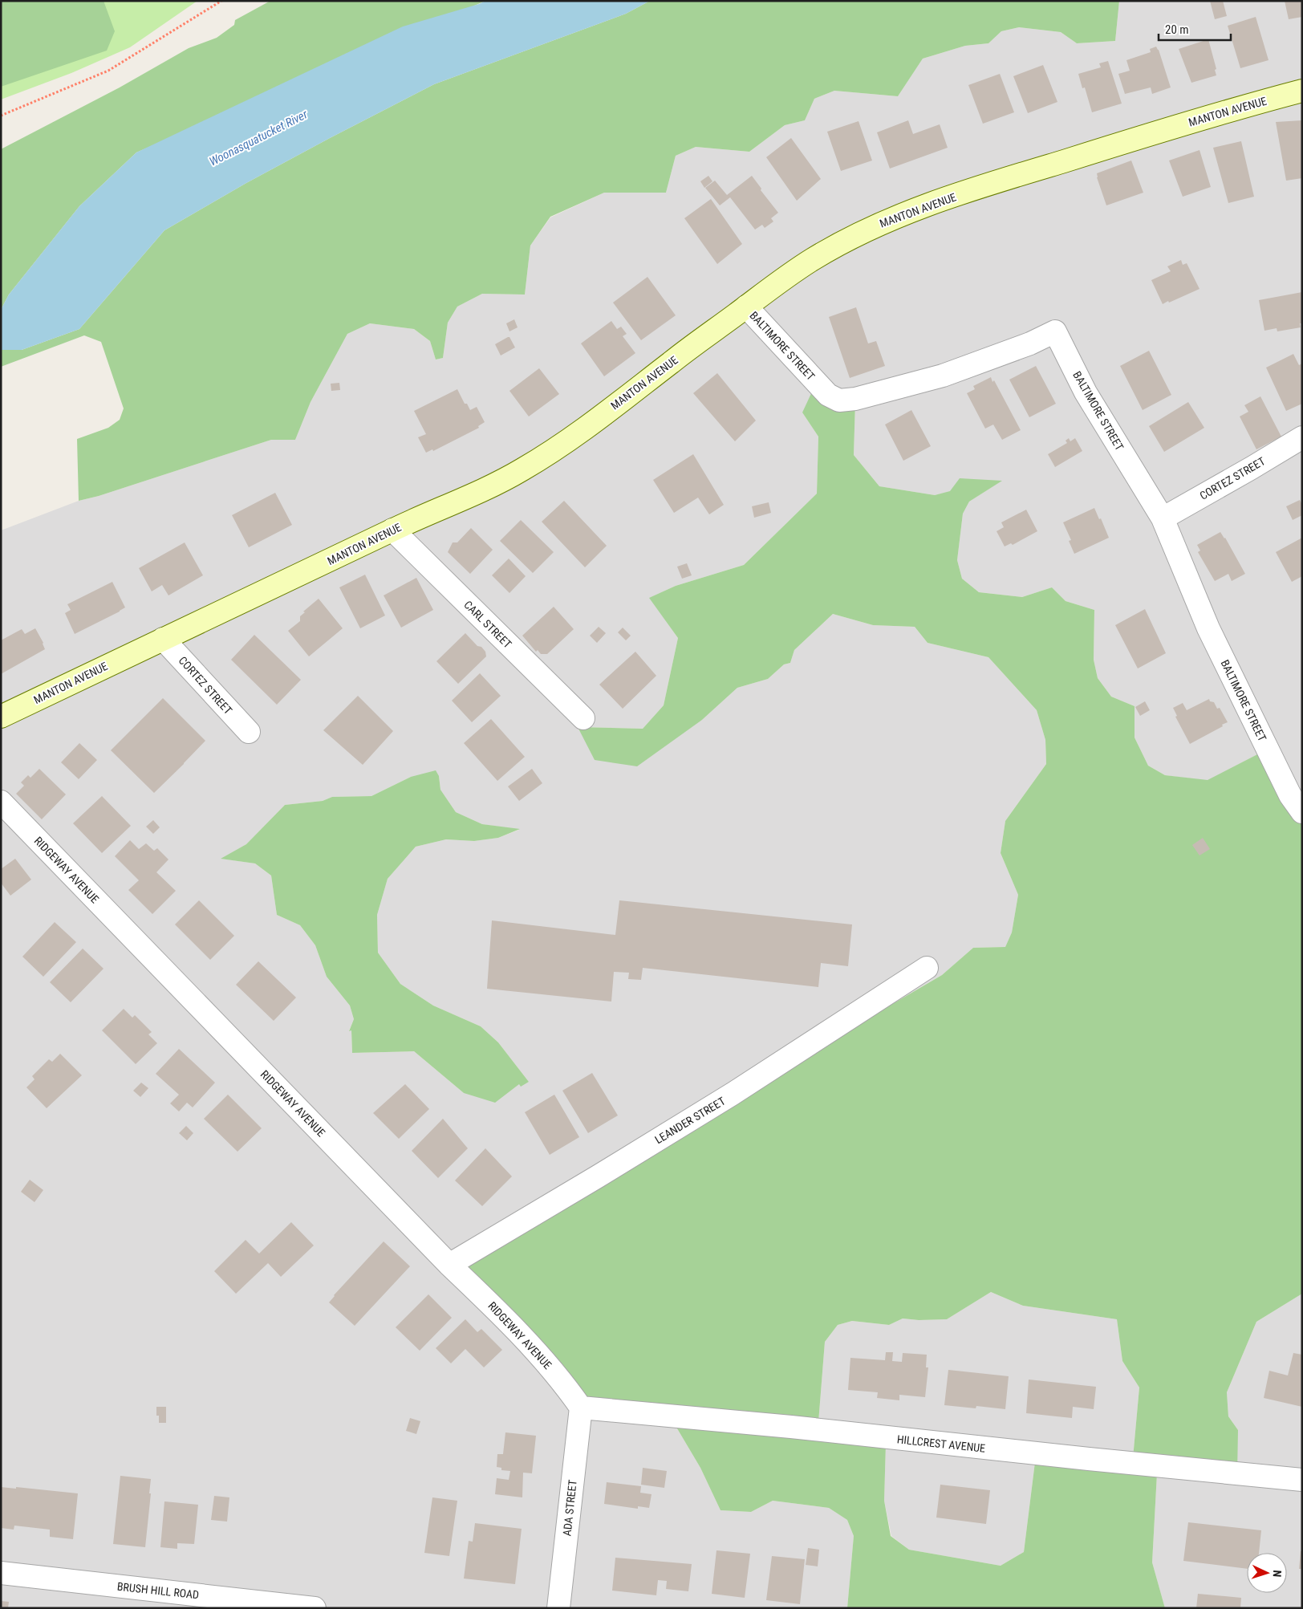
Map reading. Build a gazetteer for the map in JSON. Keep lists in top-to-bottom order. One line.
{"streets":{"main road":["MANTON AVENUE"],"street":["BALTIMORE STREET","CORTEZ STREET","CARL STREET","RIDGEWAY AVENUE","LEANDER STREET","HILLCREST AVENUE","ADA STREET","BRUSH HILL ROAD"]},"crossings":[["MANTON AVENUE","BALTIMORE STREET"],["MANTON AVENUE","CORTEZ STREET"],["MANTON AVENUE","CARL STREET"],["BALTIMORE STREET","CORTEZ STREET"],["RIDGEWAY AVENUE","LEANDER STREET"],["RIDGEWAY AVENUE","HILLCREST AVENUE"],["RIDGEWAY AVENUE","ADA STREET"],["HILLCREST AVENUE","ADA STREET"]],"water":["Woonasquatucket River"],"scale_bar":"20 m","north":"right"}
